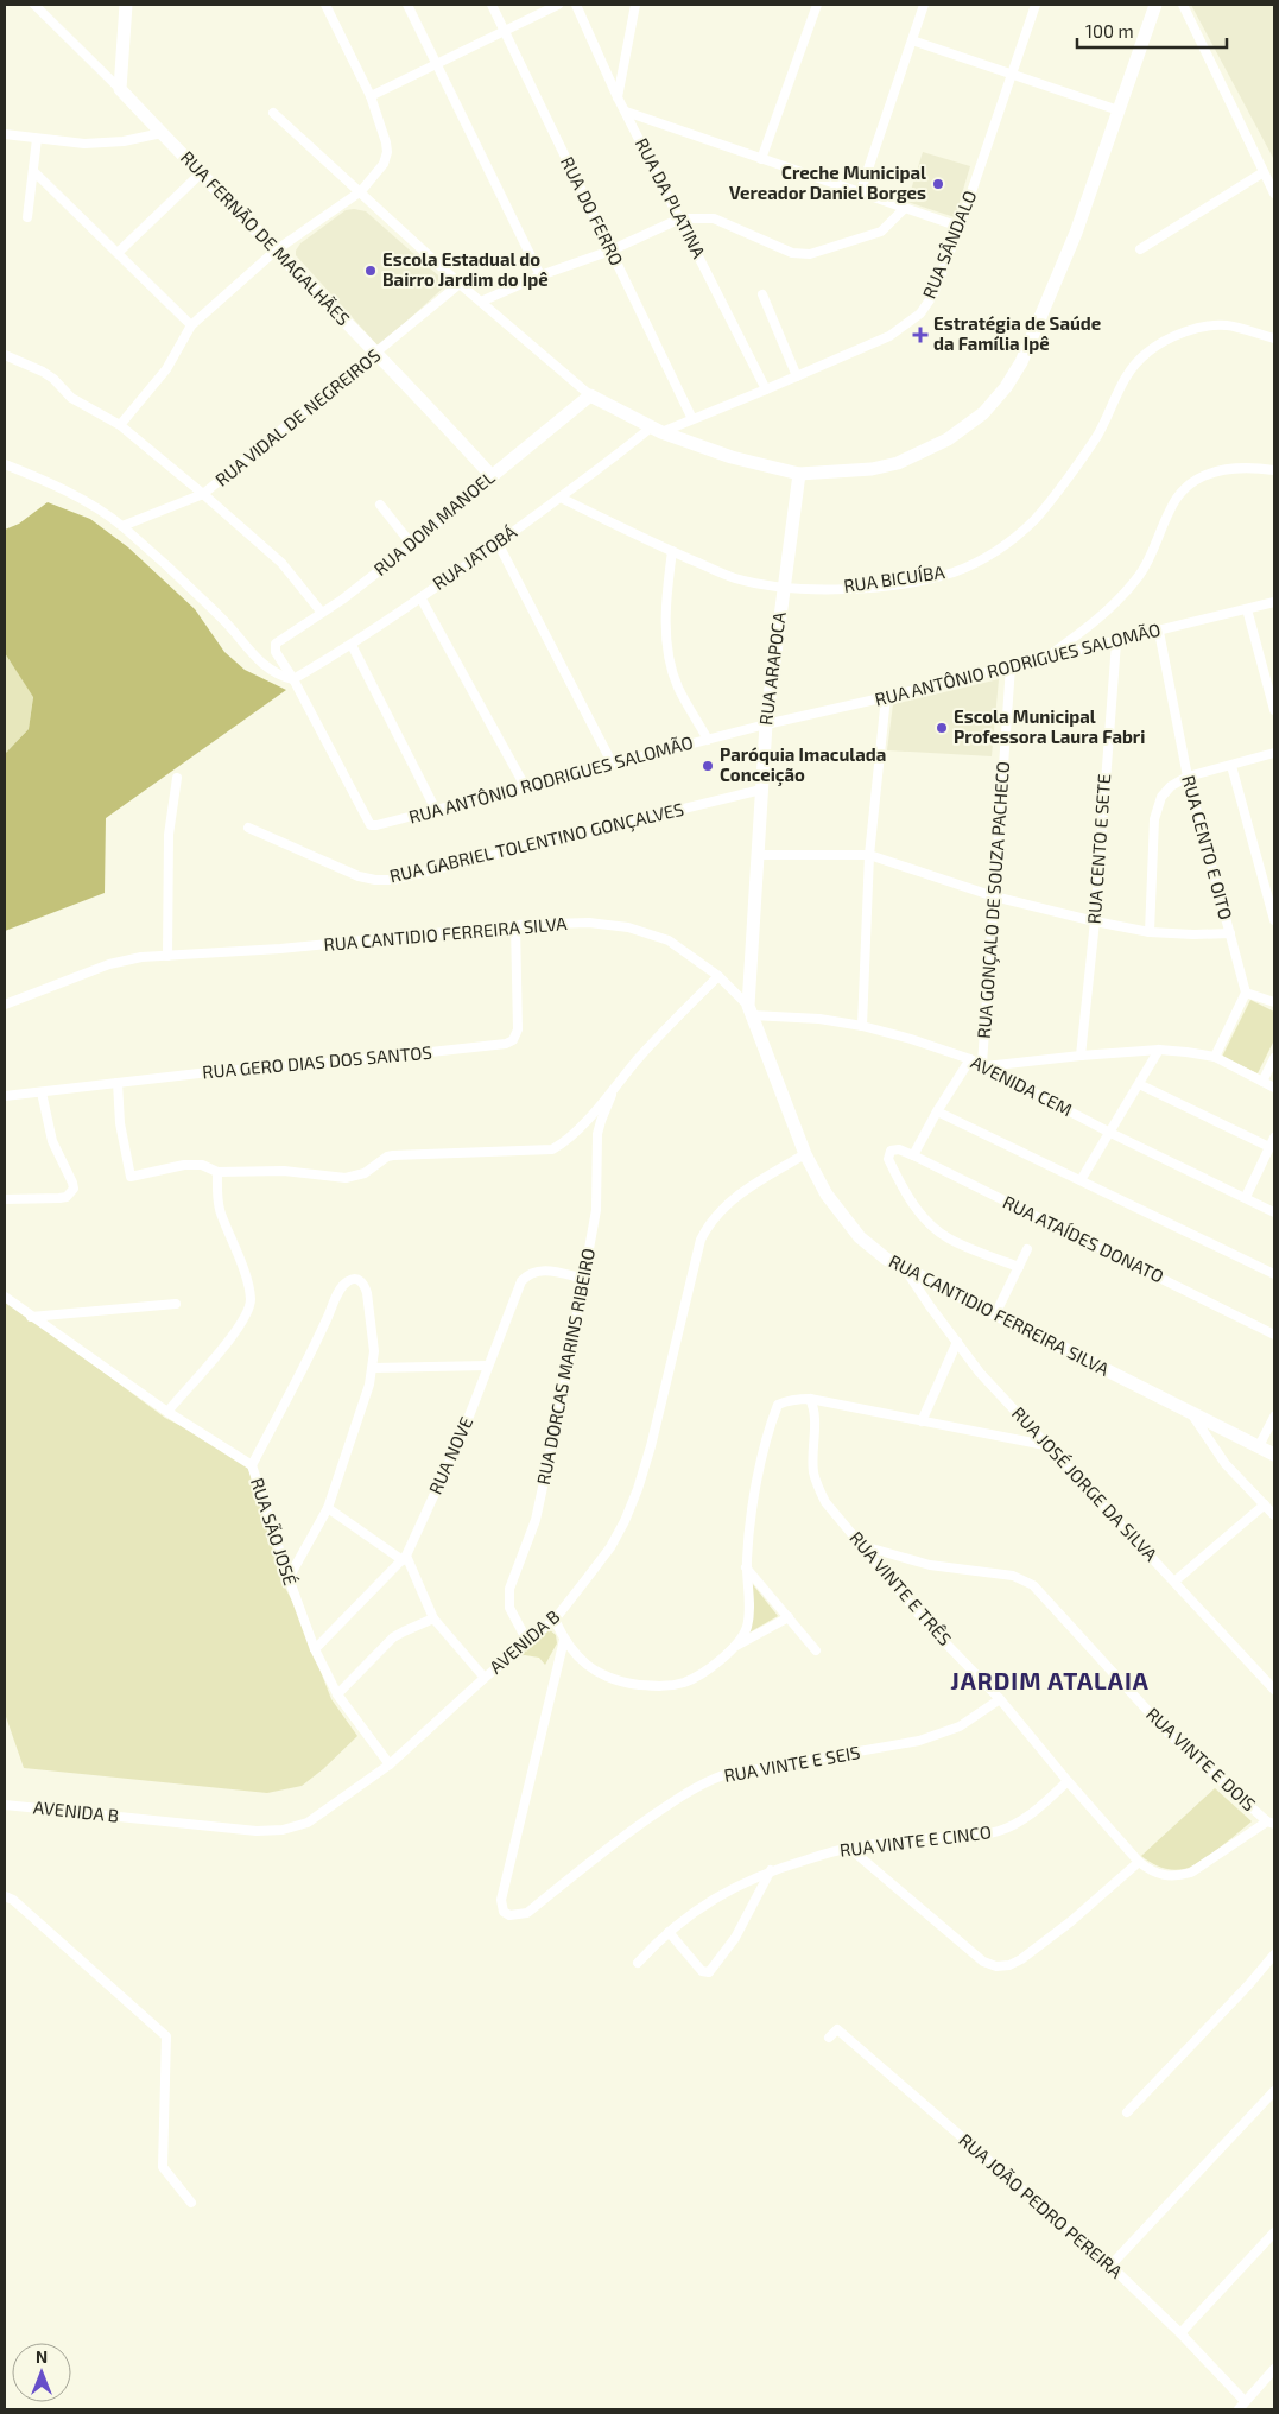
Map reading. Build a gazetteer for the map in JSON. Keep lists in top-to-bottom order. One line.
{"streets":{"street":["RUA DA PLATINA","RUA DO FERRO","RUA FERNÃO DE MAGALHÃES","RUA SÂNDALO","RUA VIDAL DE NEGREIROS","RUA DOM MANOEL","RUA JATOBÁ","RUA BICUÍBA","RUA ANTÔNIO RODRIGUES SALOMÃO","RUA ARAPOCA","RUA GABRIEL TOLENTINO GONÇALVES","RUA CENTO E OITO","RUA CENTO E SETE","RUA GONÇALO DE SOUZA PACHECO","RUA CANTIDIO FERREIRA SILVA","RUA GERO DIAS DOS SANTOS","AVENIDA CEM","RUA ATAÍDES DONATO","RUA DORCAS MARINS RIBEIRO","RUA NOVE","RUA JOSÉ JORGE DA SILVA","RUA SÃO JOSÉ","RUA VINTE E TRÊS","AVENIDA B","RUA VINTE E DOIS","RUA VINTE E SEIS","RUA VINTE E CINCO","RUA JOÃO PEDRO PEREIRA"]},"crossings":[["RUA DA PLATINA","RUA SÂNDALO"],["RUA DO FERRO","RUA SÂNDALO"],["RUA FERNÃO DE MAGALHÃES","RUA VIDAL DE NEGREIROS"],["RUA FERNÃO DE MAGALHÃES","RUA DOM MANOEL"],["RUA SÂNDALO","RUA JATOBÁ"],["RUA DOM MANOEL","RUA ANTÔNIO RODRIGUES SALOMÃO"],["RUA JATOBÁ","RUA BICUÍBA"],["RUA JATOBÁ","RUA ANTÔNIO RODRIGUES SALOMÃO"],["RUA BICUÍBA","RUA ARAPOCA"],["RUA ANTÔNIO RODRIGUES SALOMÃO","RUA ARAPOCA"],["RUA ANTÔNIO RODRIGUES SALOMÃO","RUA CENTO E OITO"],["RUA ANTÔNIO RODRIGUES SALOMÃO","RUA CENTO E SETE"],["RUA ANTÔNIO RODRIGUES SALOMÃO","RUA GONÇALO DE SOUZA PACHECO"],["RUA ARAPOCA","RUA GABRIEL TOLENTINO GONÇALVES"],["RUA ARAPOCA","RUA CANTIDIO FERREIRA SILVA"],["RUA ARAPOCA","AVENIDA CEM"],["RUA GONÇALO DE SOUZA PACHECO","AVENIDA CEM"],["RUA CANTIDIO FERREIRA SILVA","RUA GERO DIAS DOS SANTOS"],["RUA CANTIDIO FERREIRA SILVA","AVENIDA CEM"],["RUA CANTIDIO FERREIRA SILVA","RUA JOSÉ JORGE DA SILVA"],["RUA CANTIDIO FERREIRA SILVA","AVENIDA B"],["RUA DORCAS MARINS RIBEIRO","RUA NOVE"],["RUA DORCAS MARINS RIBEIRO","AVENIDA B"],["RUA NOVE","RUA SÃO JOSÉ"],["RUA SÃO JOSÉ","AVENIDA B"],["RUA VINTE E TRÊS","RUA VINTE E DOIS"],["RUA VINTE E TRÊS","RUA VINTE E SEIS"],["RUA VINTE E TRÊS","RUA VINTE E CINCO"]],"districts":["JARDIM ATALAIA"],"places":{"other":["Creche Municipal Vereador Daniel Borges","Escola Estadual do Bairro Jardim do Ipê","Escola Municipal Professora Laura Fabri","Paróquia Imaculada Conceição"],"health":["Estratégia de Saúde da Família Ipê"]},"scale_bar":"100 m","north":"top"}
